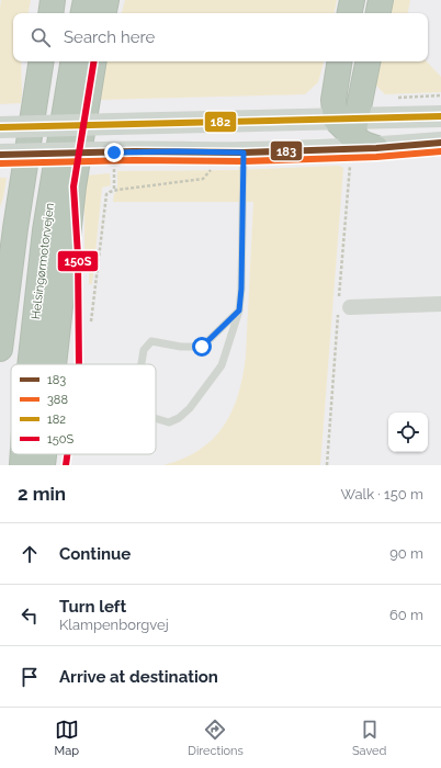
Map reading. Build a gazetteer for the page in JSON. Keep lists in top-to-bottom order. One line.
{"streets":{"highway":["Helsingørmotorvejen"]},"lines":["transit line 150S","transit line 182","transit line 183","transit line 388"],"legend":["183","388","182","150S"],"page":{"search":"Search here","heading":["2 min","Walk · 150 m"],"list":[["Continue","90 m"],["Turn left","Klampenborgvej","60 m"],"Arrive at destination"],"nav":["Map","Directions","Saved"]}}
